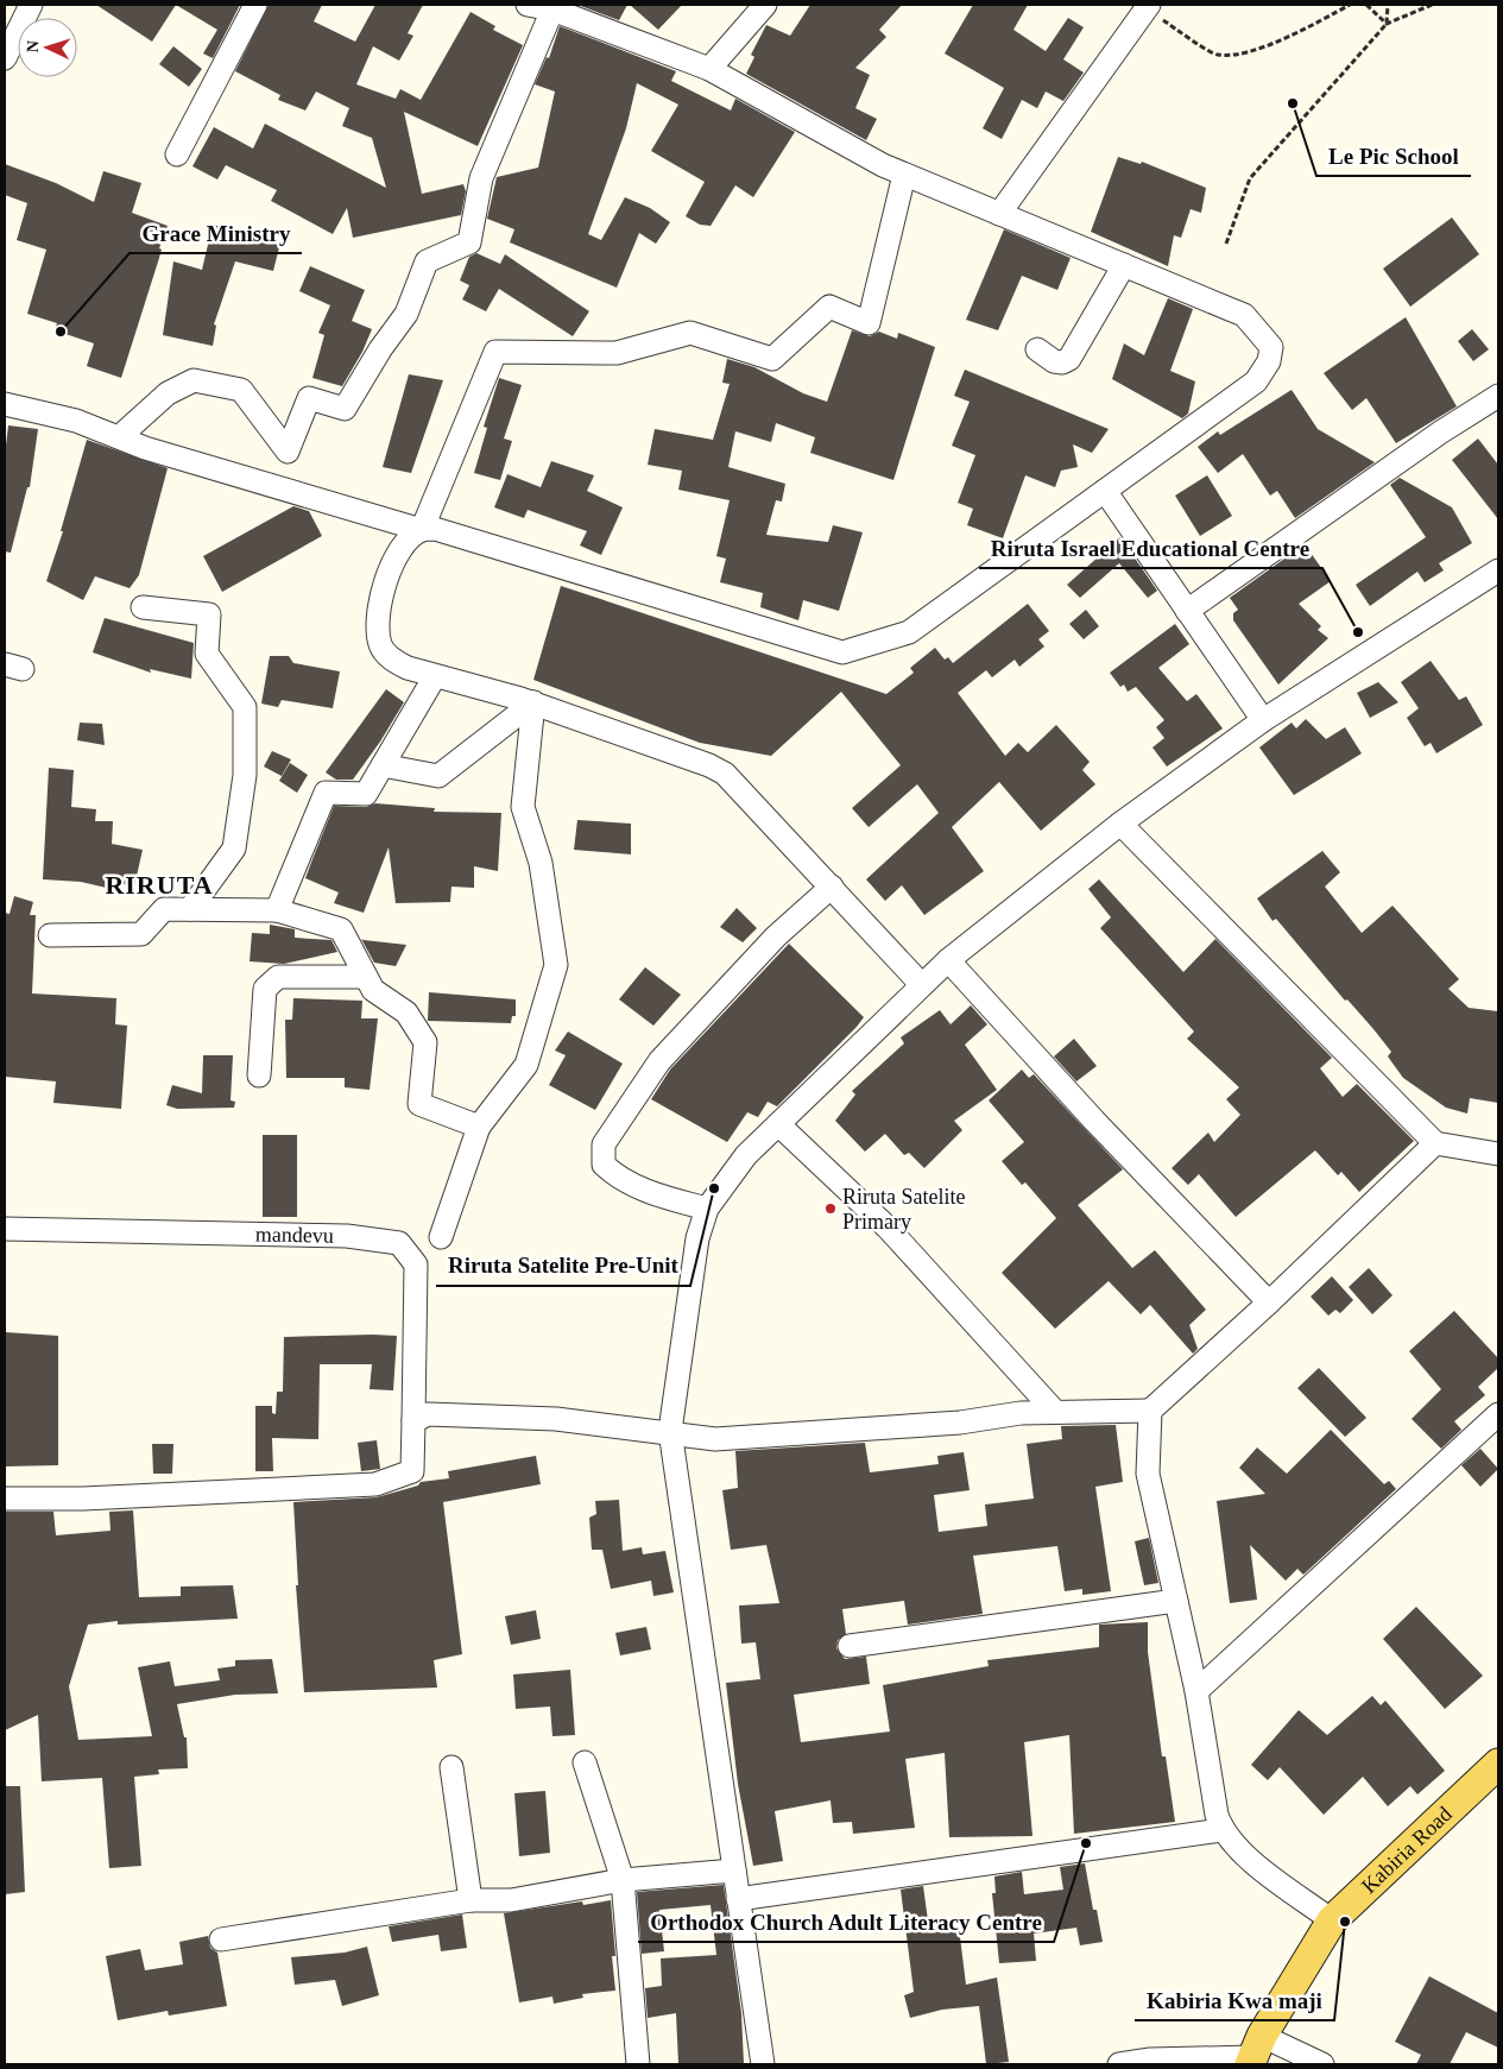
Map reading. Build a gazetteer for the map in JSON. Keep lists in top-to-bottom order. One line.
{"streets":{"main road":["Kabiria Road"],"street":["mandevu"]},"districts":["RIRUTA"],"places":["Le Pic School","Grace Ministry","Riruta Israel Educational Centre","Riruta Satelite Pre-Unit","Riruta Satelite Primary","Orthodox Church Adult Literacy Centre","Kabiria Kwa maji"],"north":"left"}
